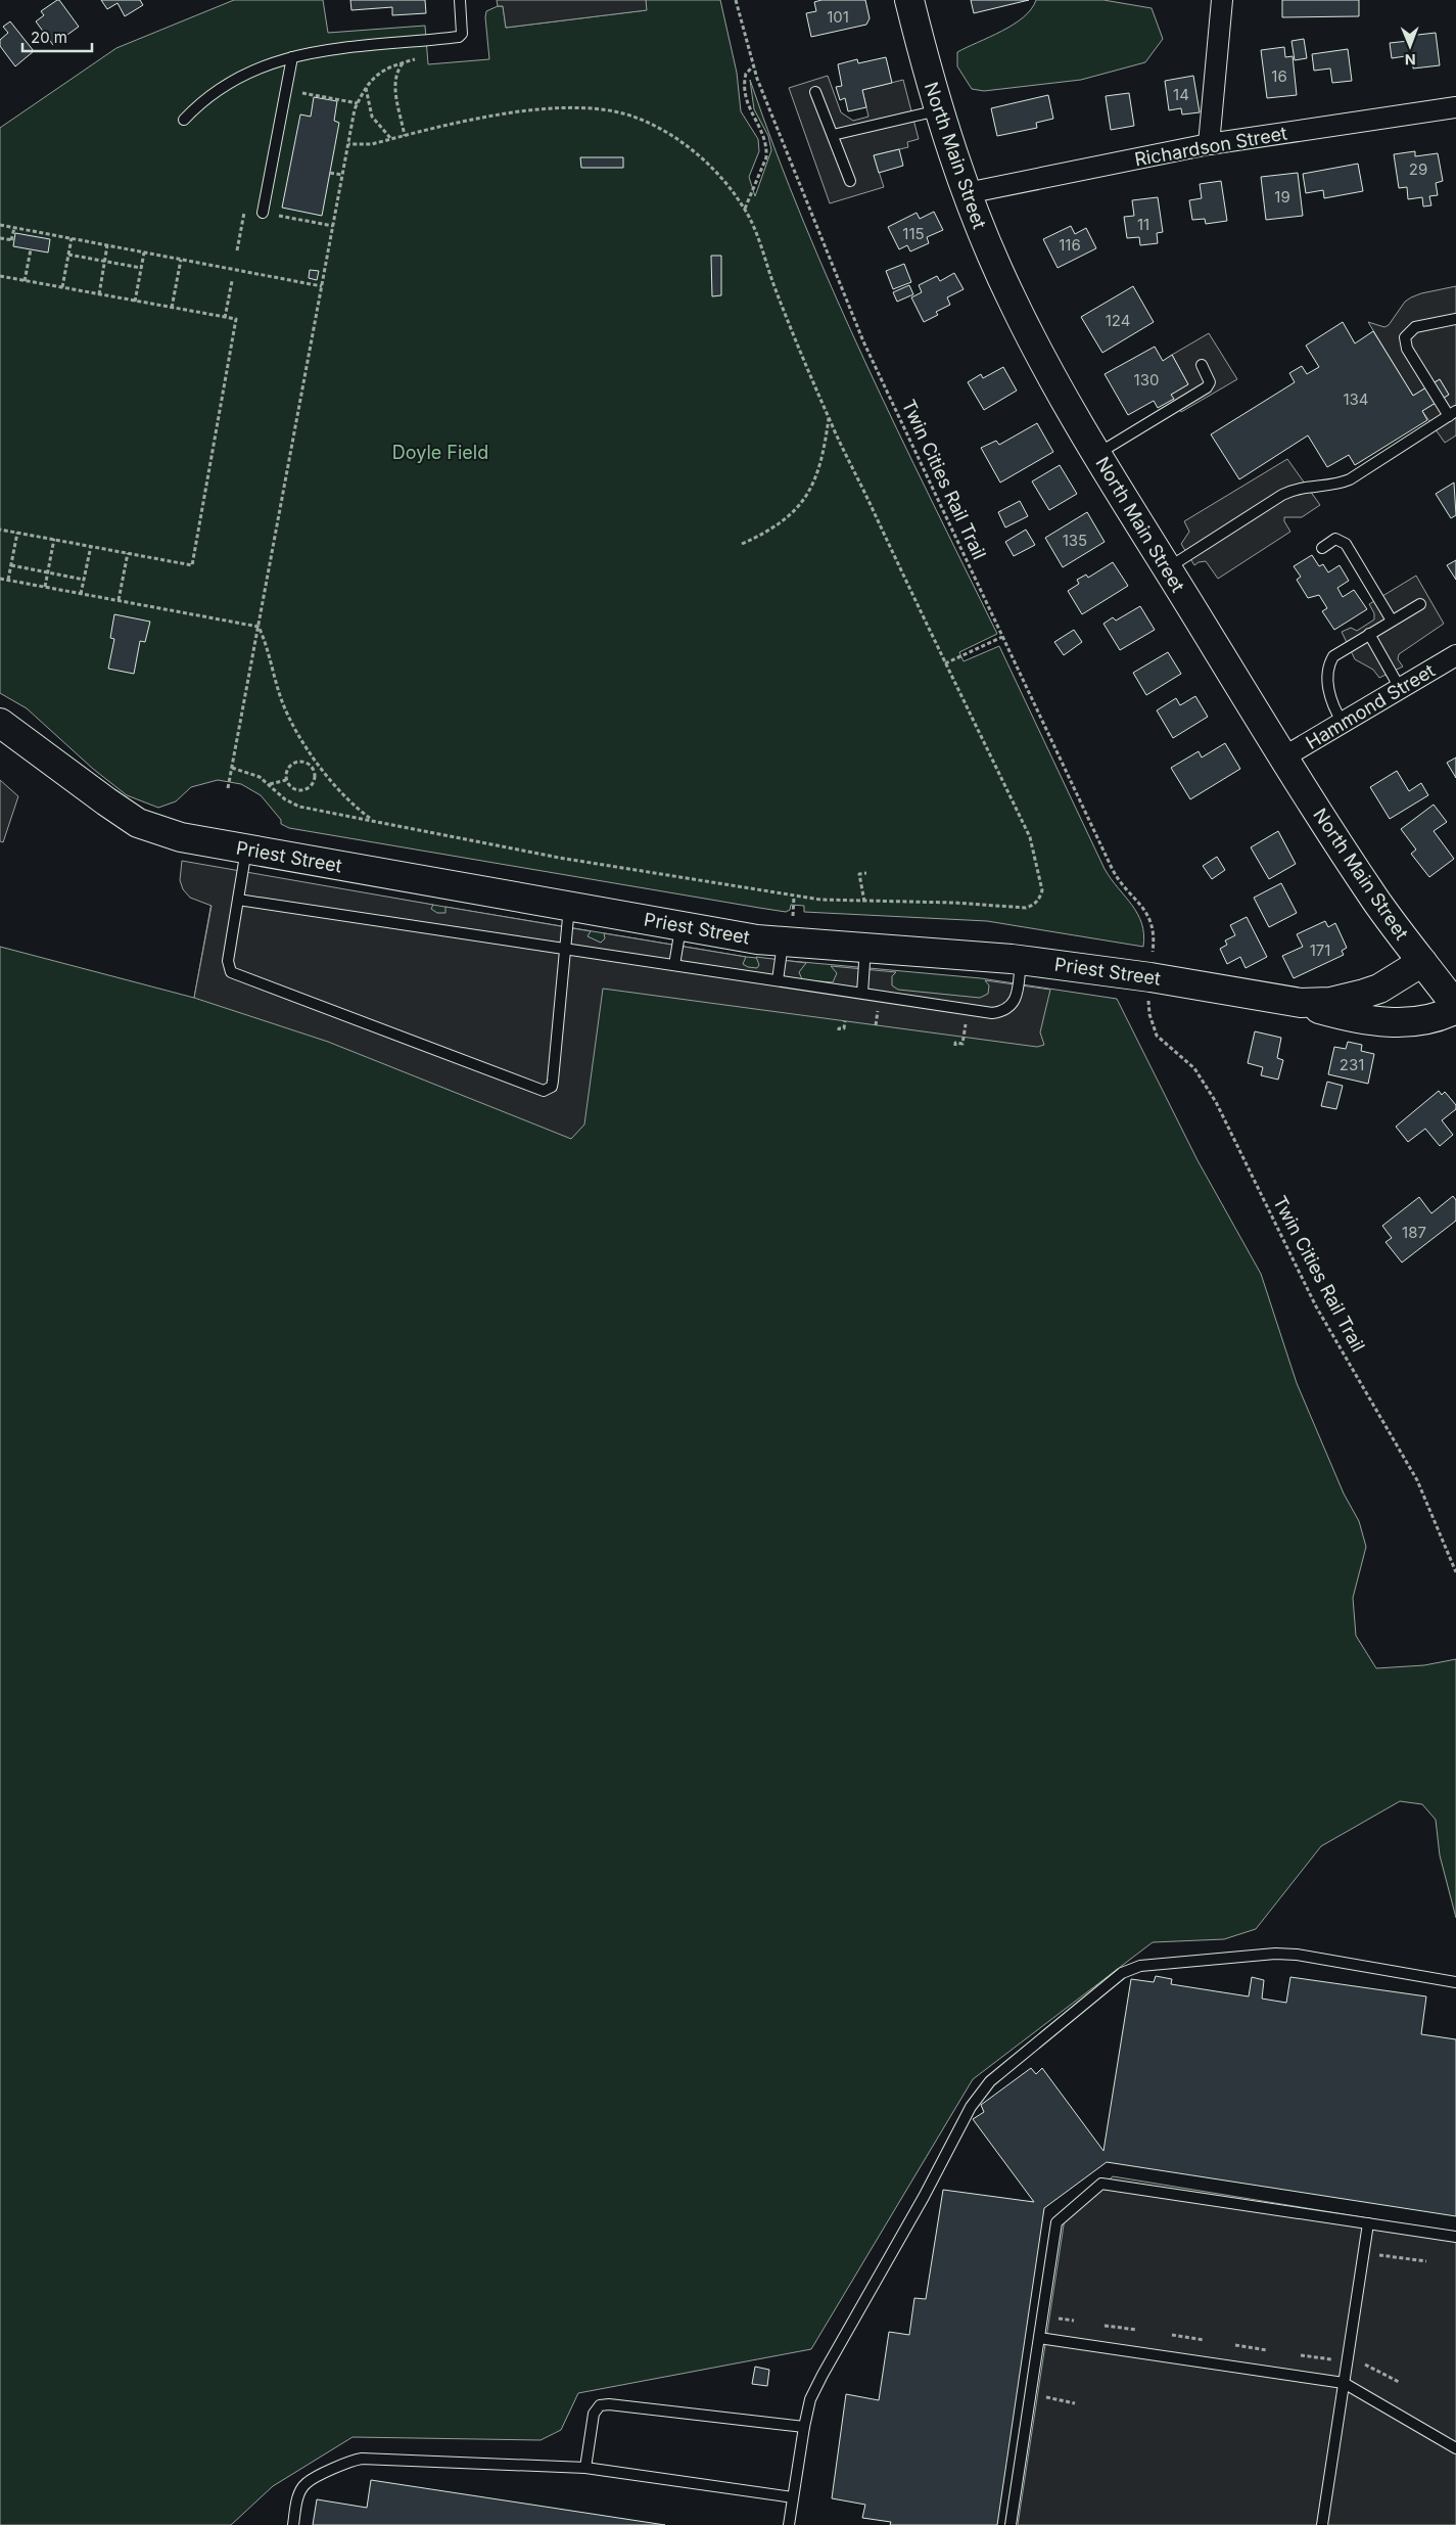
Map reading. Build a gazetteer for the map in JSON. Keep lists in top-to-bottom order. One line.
{"streets":{"main road":["North Main Street","Priest Street"],"street":["Richardson Street","Hammond Street"],"path":["Twin Cities Rail Trail"]},"crossings":[["Richardson Street","North Main Street"],["North Main Street","Hammond Street"],["North Main Street","Priest Street"]],"parks":["Doyle Field"],"house_numbers":["101","16","14","29","19","11","115","116","124","130","134","135","171","231","187"],"scale_bar":"20 m","north":"bottom"}
